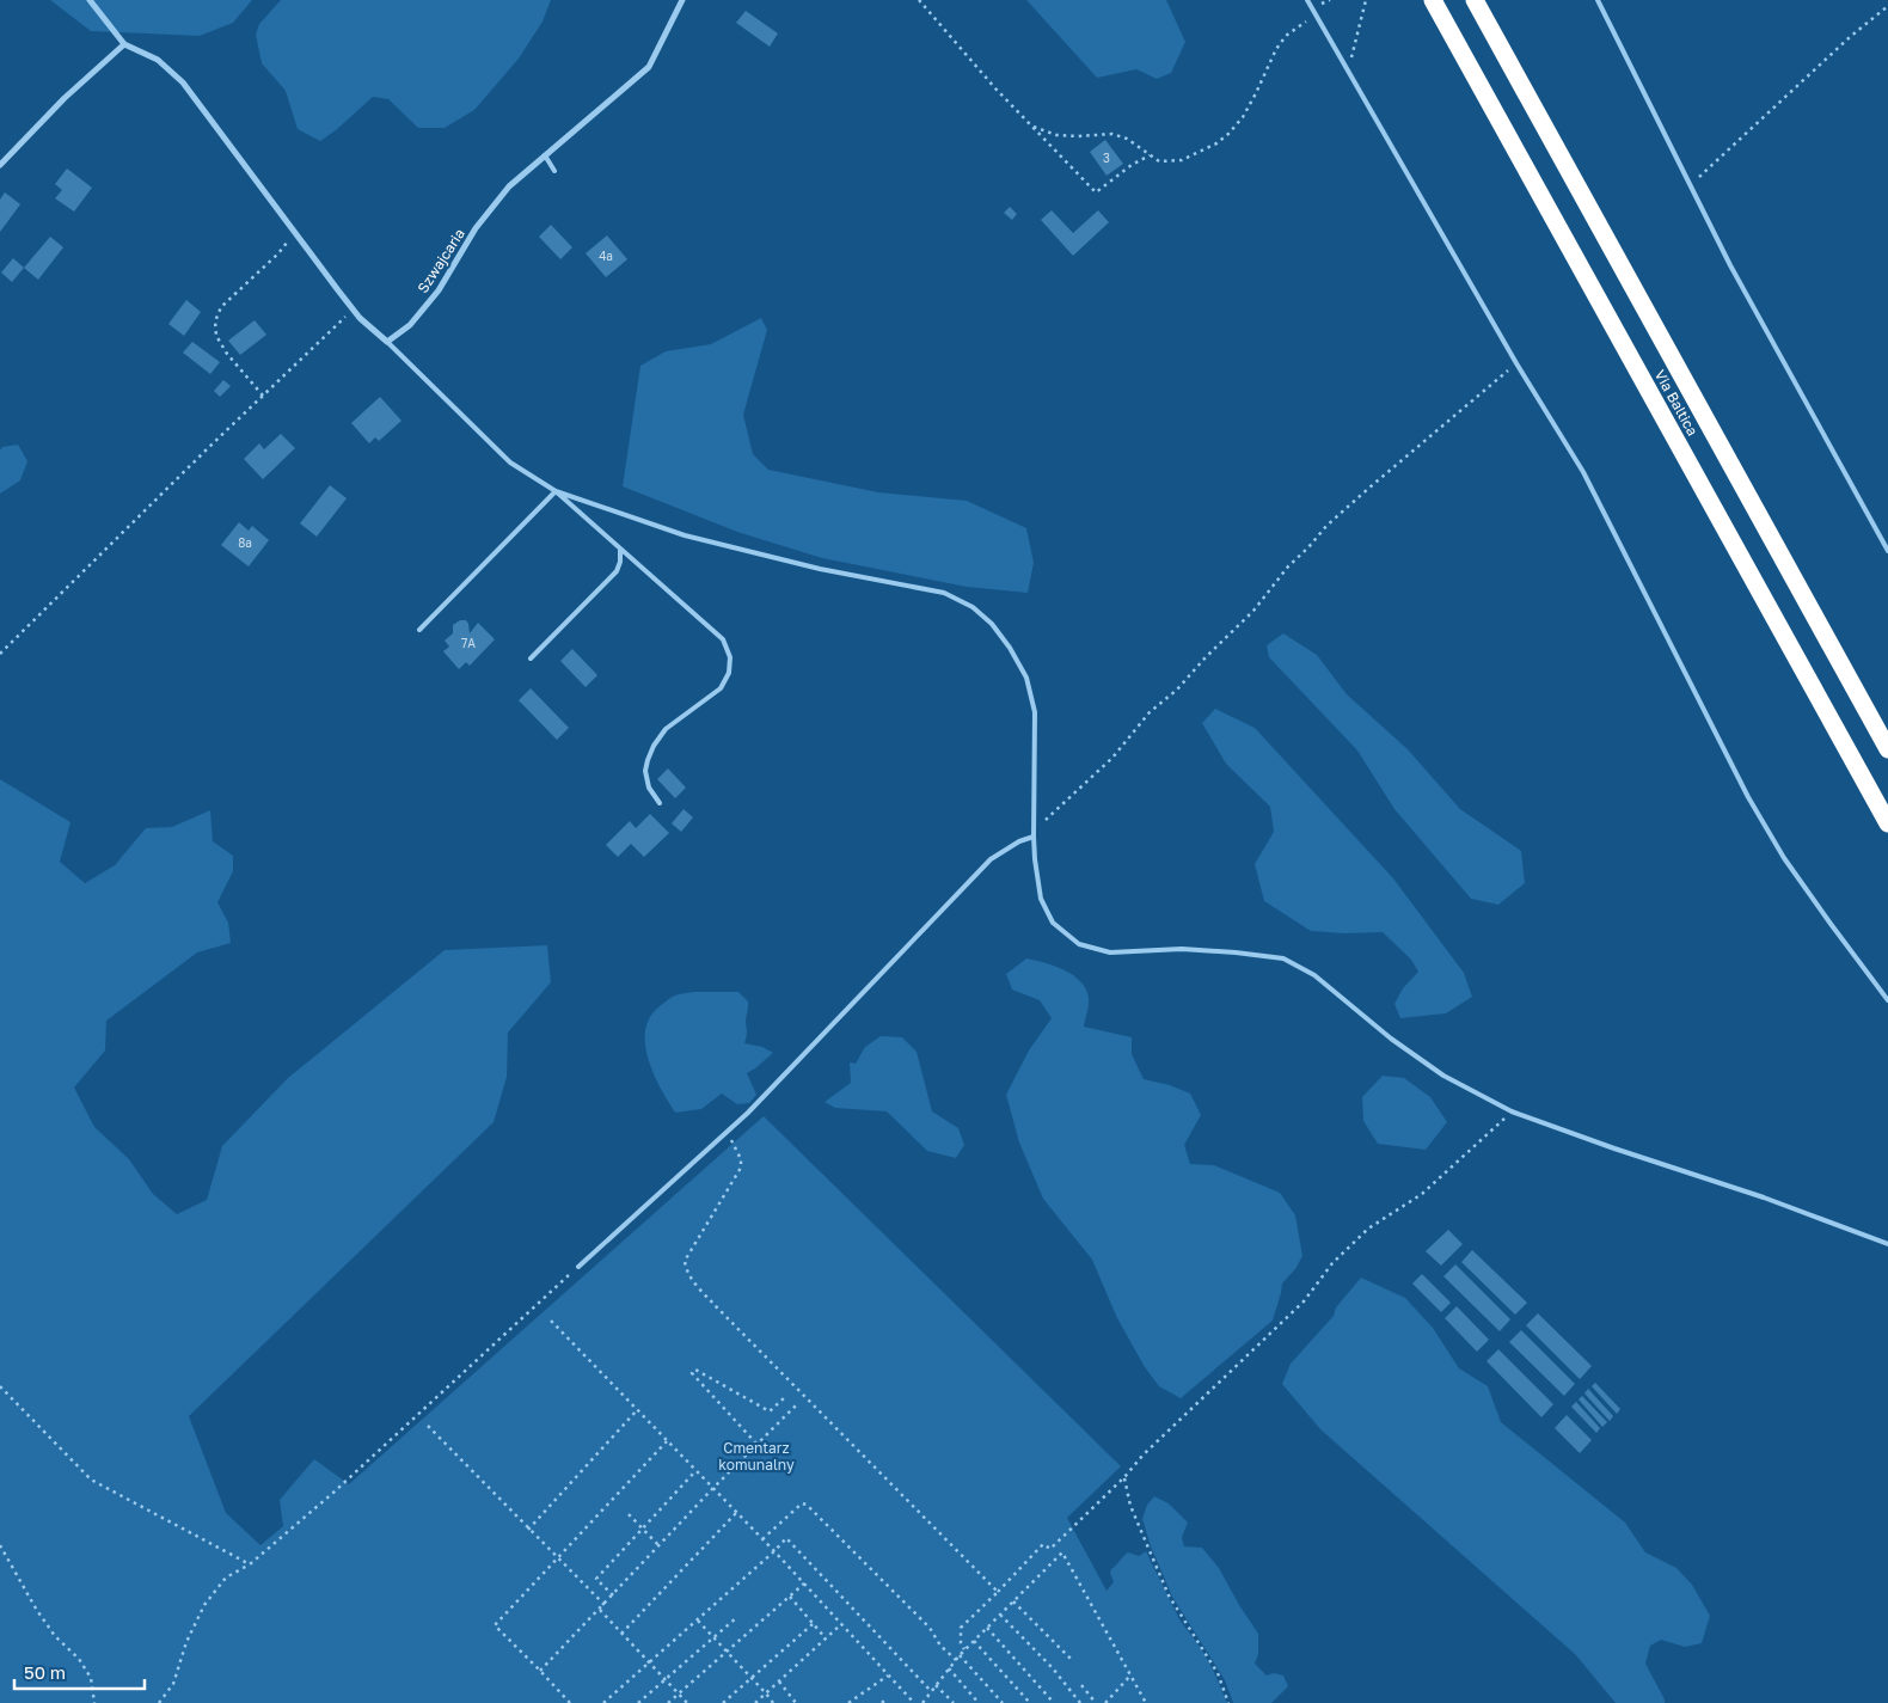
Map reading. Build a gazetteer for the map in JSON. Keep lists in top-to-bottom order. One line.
{"streets":{"highway":["Via Baltica"],"street":["Szwajcaria"]},"parks":["Cmentarz komunalny"],"house_numbers":["3","4a","8a","7A"],"scale_bar":"50 m"}
